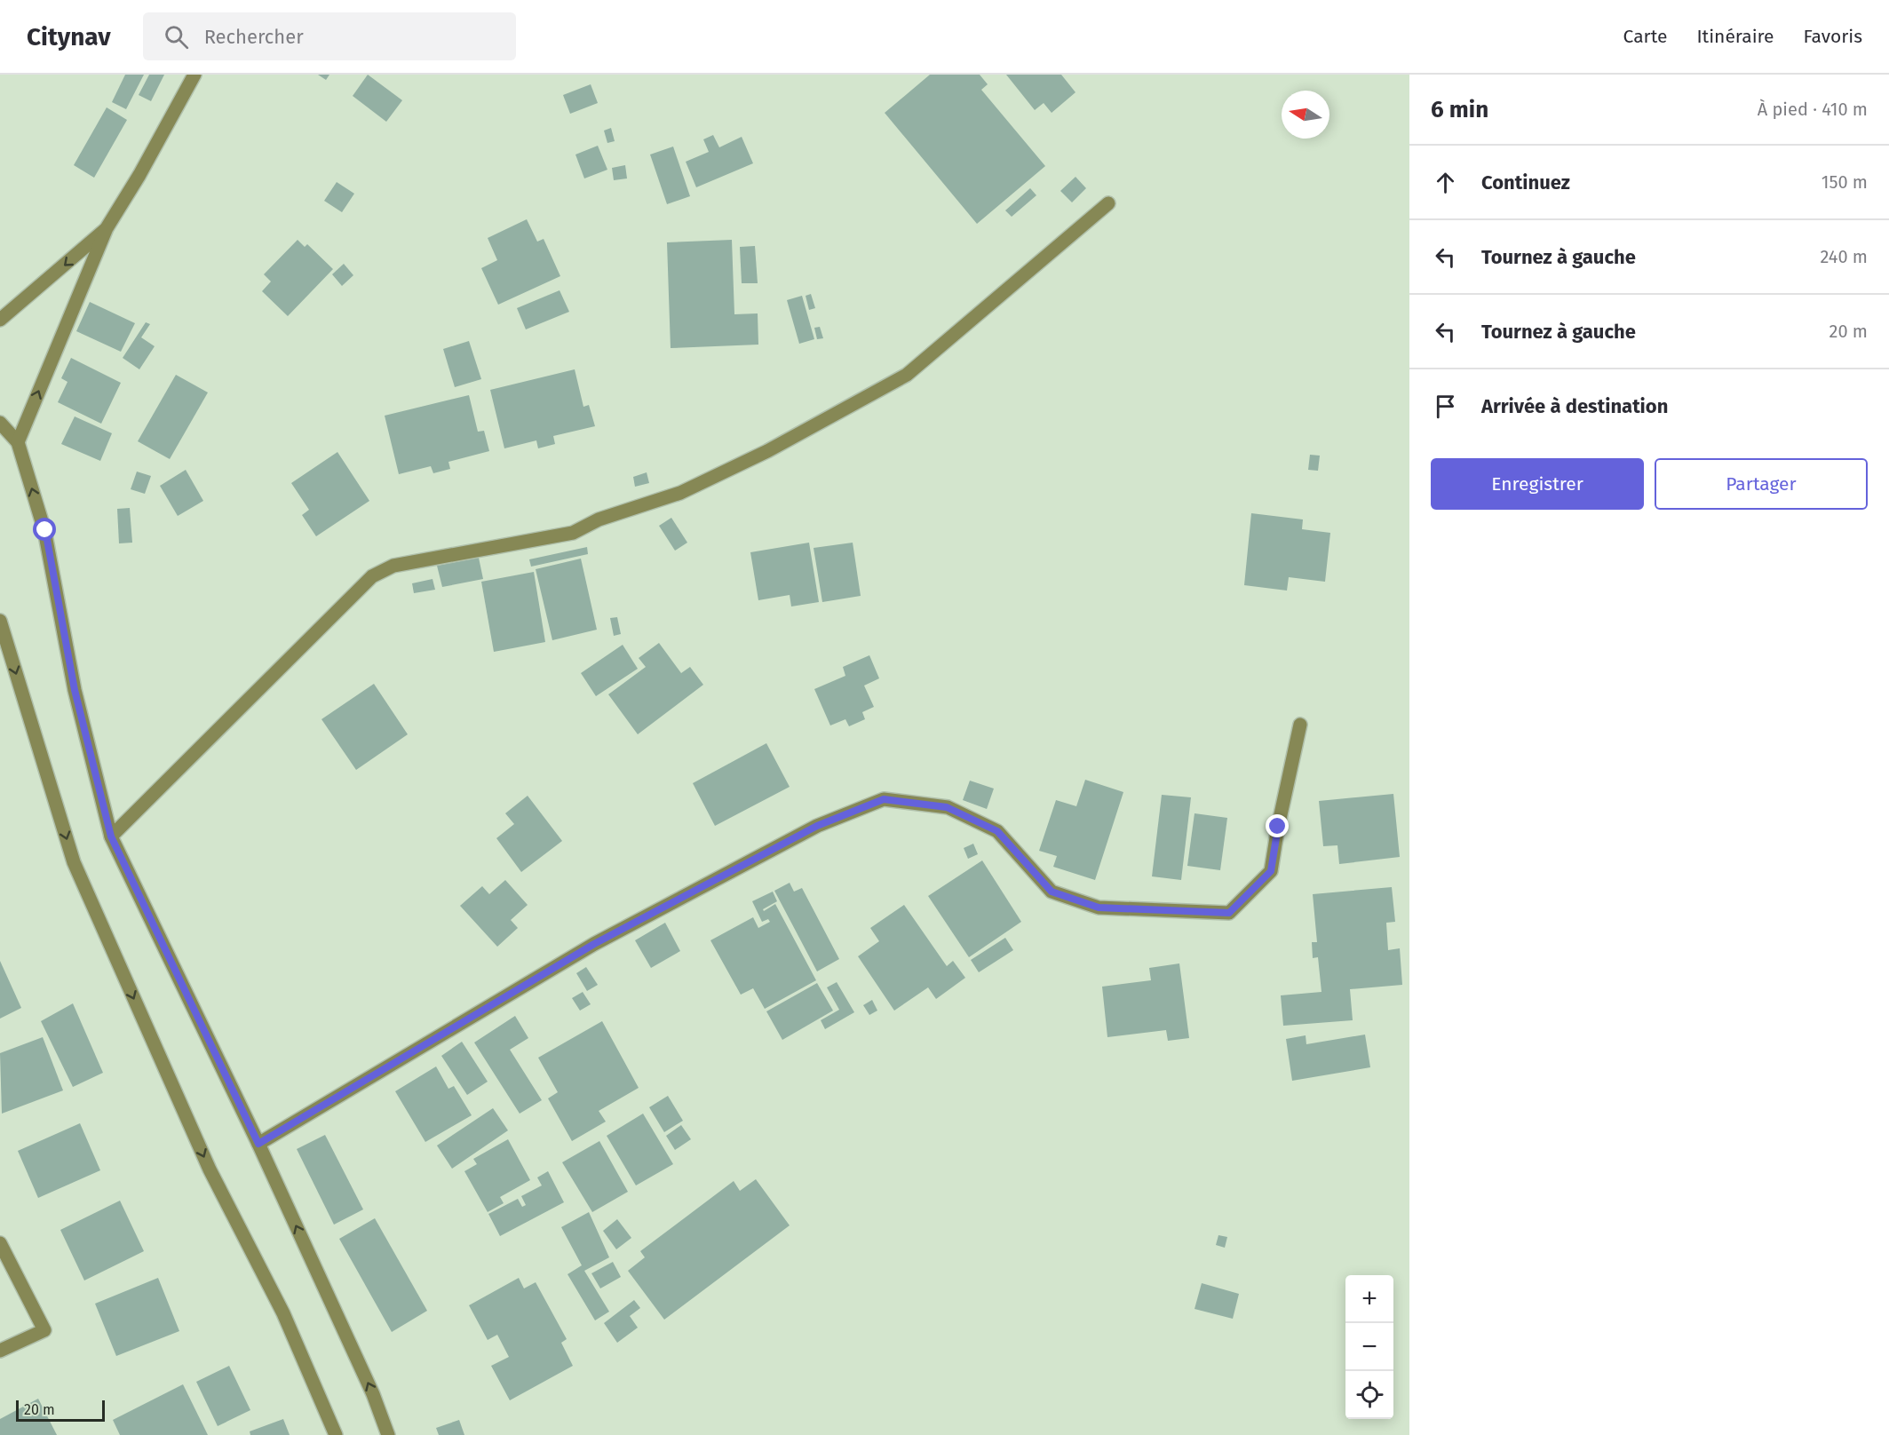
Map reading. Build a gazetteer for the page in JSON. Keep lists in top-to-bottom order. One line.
{"scale_bar":"20 m","north":"left","page":{"header":"Citynav","search":"Rechercher","nav":["Carte","Itinéraire","Favoris"],"heading":["6 min","À pied · 410 m"],"list":[["Continuez","150 m"],["Tournez à gauche","240 m"],["Tournez à gauche","20 m"],"Arrivée à destination"],"buttons":["Enregistrer","Partager"],"map_buttons":["+","−"],"scale":"20 m"}}
